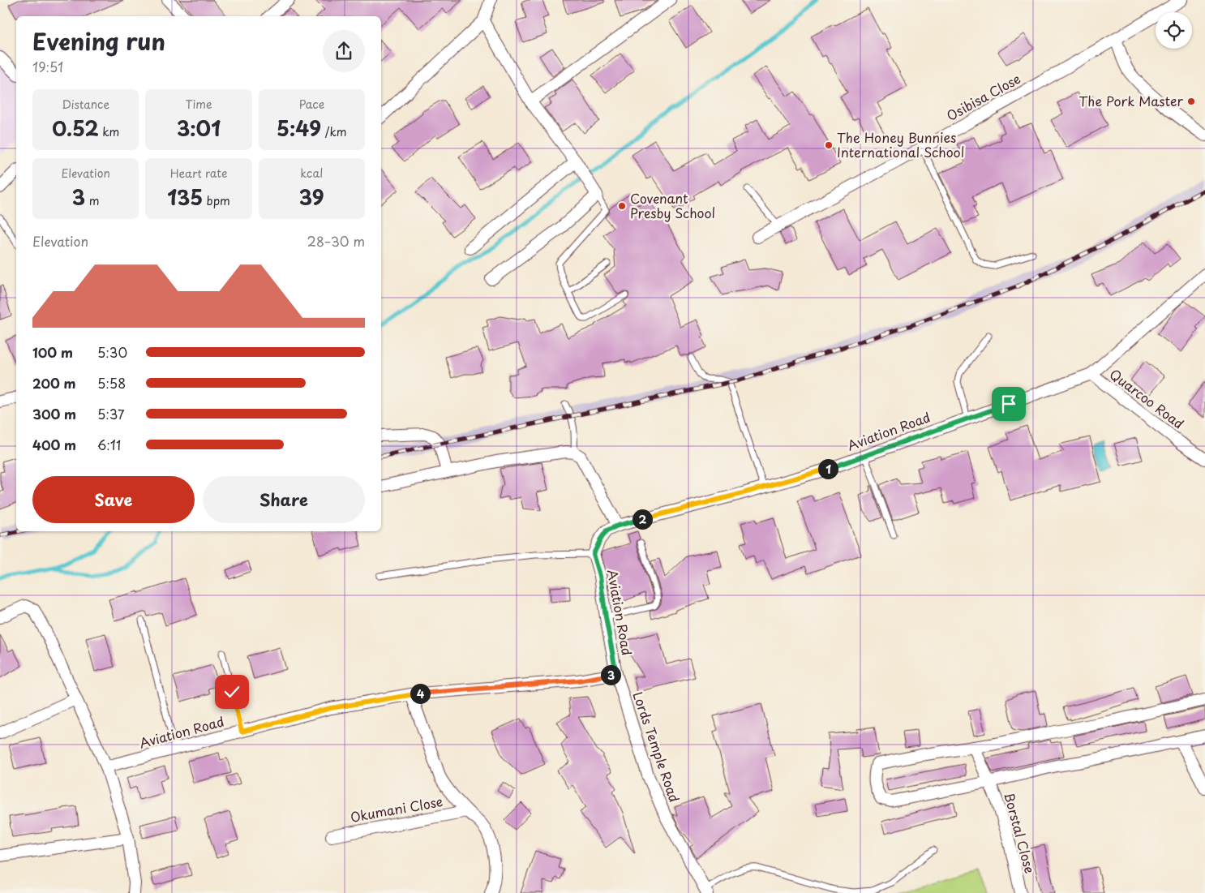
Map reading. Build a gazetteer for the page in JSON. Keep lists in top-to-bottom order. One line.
{"streets":{"street":["Osibisa Close","Quarcoo Road","Aviation Road","Lords Temple Road","Okumani Close","Borstal Close"]},"crossings":[["Quarcoo Road","Aviation Road"],["Aviation Road","Lords Temple Road"]],"places":["The Pork Master","The Honey Bunnies International School","Covenant Presby School"],"page":{"heading":["Evening run","19:51"],"stats":[["Distance","0.52 km"],["Time","3:01"],["Pace","5:49 /km"],["Elevation","3 m"],["Heart rate","135 bpm"],["kcal","39"]],"chart":["Elevation","28–30 m"],"list":[{"name":"100 m","note":"5:30"},{"name":"200 m","note":"5:58"},{"name":"300 m","note":"5:37"},{"name":"400 m","note":"6:11"}],"pins":["1","2","3","4"],"buttons":["Save","Share"]}}
